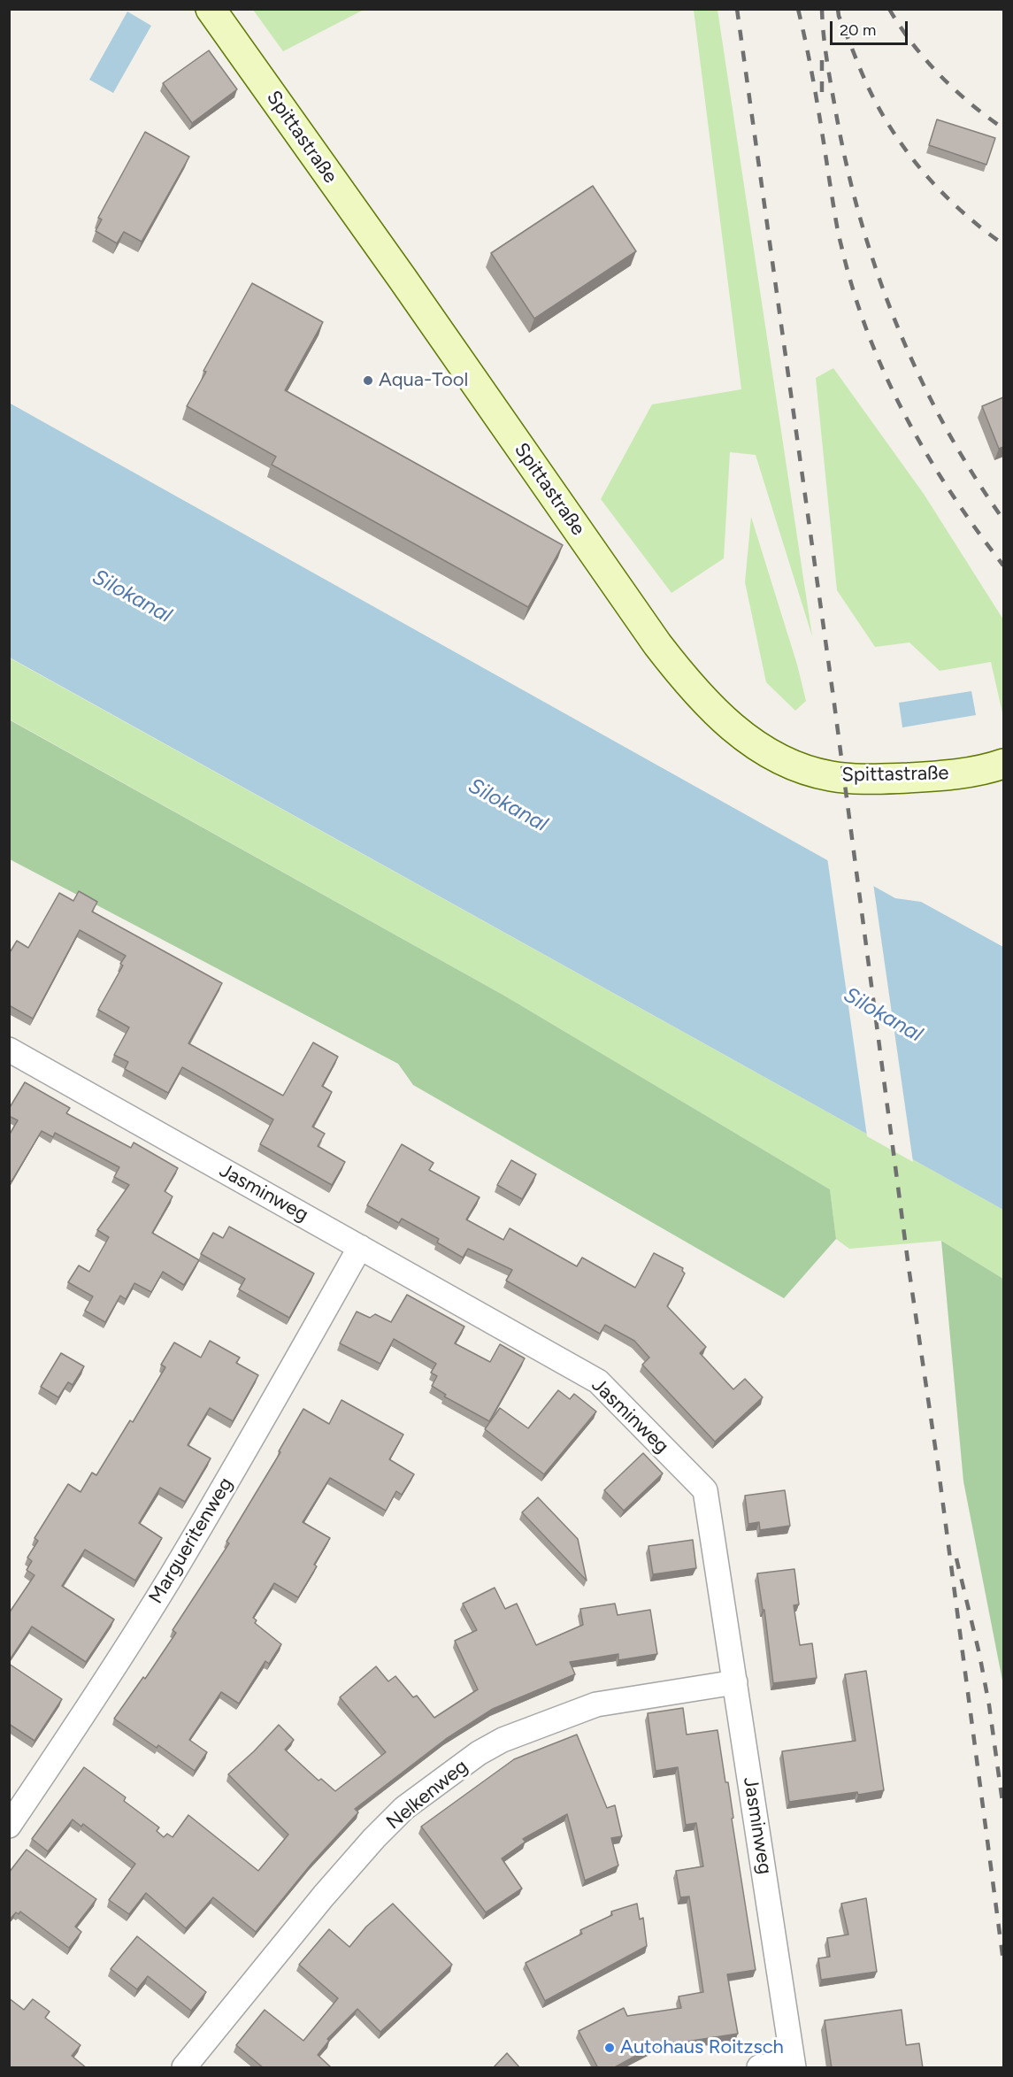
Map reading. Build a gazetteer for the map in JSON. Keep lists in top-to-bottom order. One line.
{"streets":{"street":["Spittastraße","Jasminweg","Margueritenweg","Nelkenweg"]},"crossings":[["Jasminweg","Margueritenweg"],["Jasminweg","Nelkenweg"]],"water":["Silokanal"],"places":["Aqua-Tool","Autohaus Roitzsch"],"scale_bar":"20 m"}
